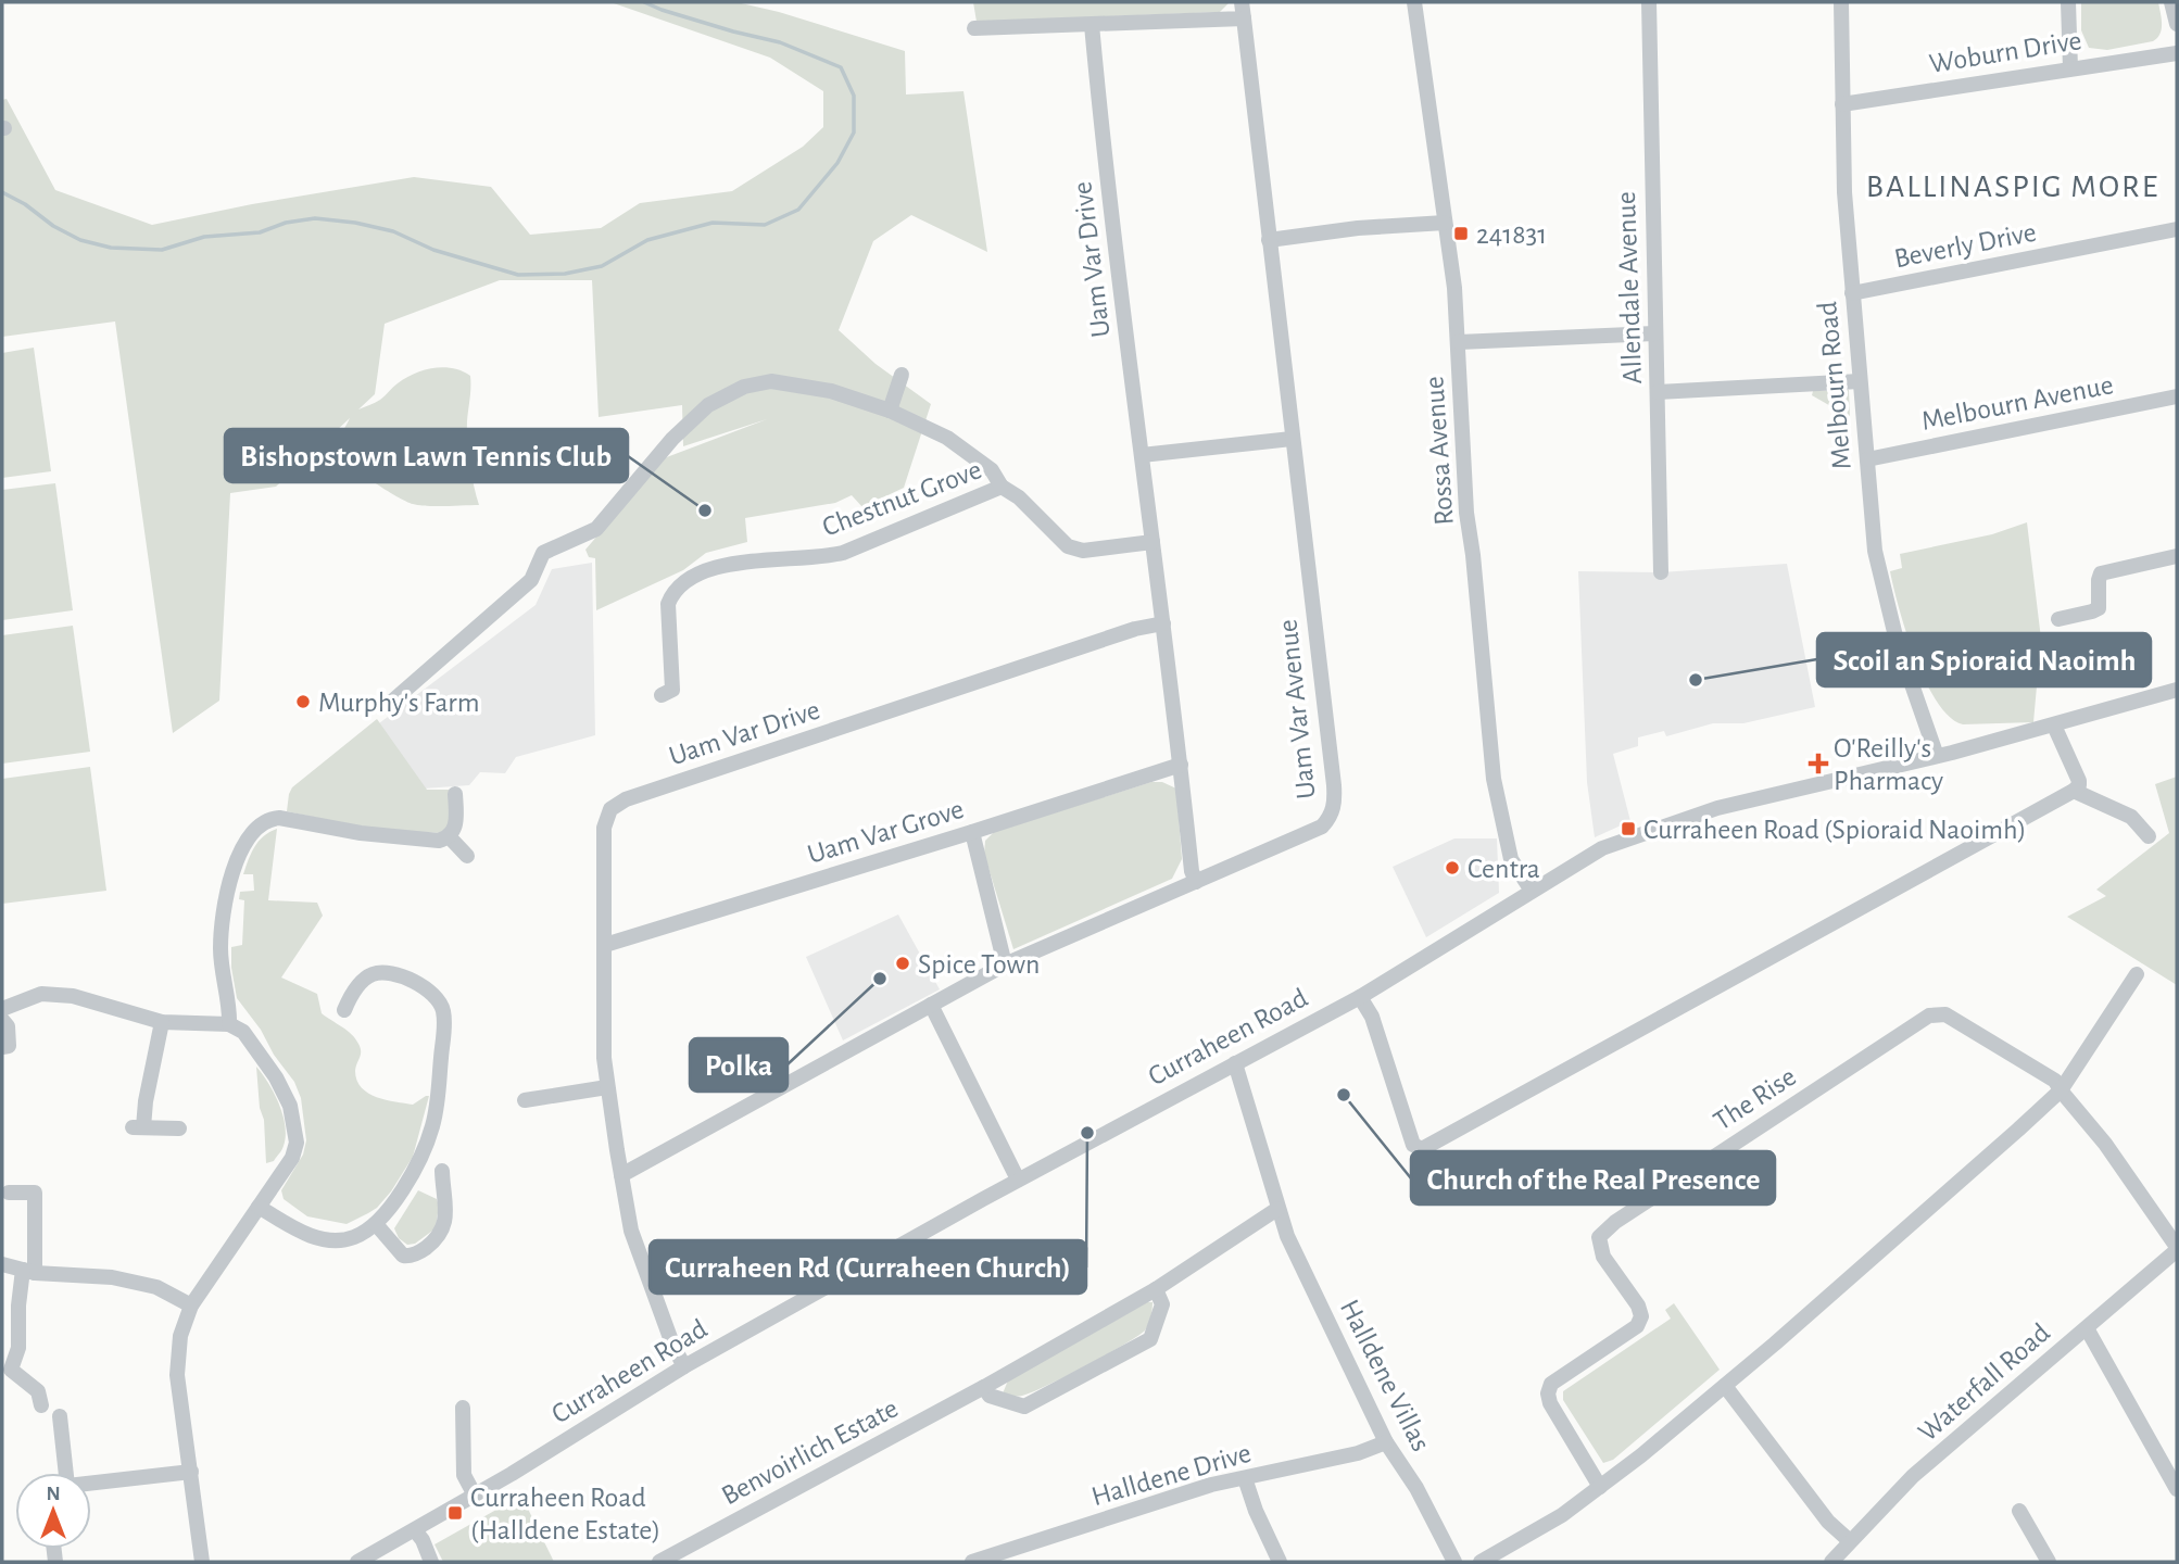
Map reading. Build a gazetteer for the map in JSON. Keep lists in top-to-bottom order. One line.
{"streets":{"street":["Woburn Drive","Beverly Drive","Uam Var Drive","Allendale Avenue","Melbourn Road","Melbourn Avenue","Rossa Avenue","Chestnut Grove","Uam Var Avenue","Uam Var Grove","Curraheen Road","The Rise","Halldene Villas","Waterfall Road","Benvoirlich Estate","Halldene Drive"]},"crossings":[["Woburn Drive","Melbourn Road"],["Beverly Drive","Melbourn Road"],["Uam Var Drive","Chestnut Grove"],["Uam Var Drive","Uam Var Avenue"],["Uam Var Drive","Uam Var Grove"],["Uam Var Drive","Curraheen Road"],["Melbourn Road","Melbourn Avenue"],["Melbourn Road","Curraheen Road"],["Rossa Avenue","Curraheen Road"],["Curraheen Road","Halldene Villas"],["The Rise","Waterfall Road"],["Halldene Villas","Benvoirlich Estate"],["Halldene Villas","Halldene Drive"]],"districts":["BALLINASPIG MORE"],"places":{"transit":["241831","Curraheen Road (Spioraid Naoimh)","Curraheen Road (Halldene Estate)"],"other":["Bishopstown Lawn Tennis Club","Scoil an Spioraid Naoimh","Murphy's Farm","Centra","Spice Town","Polka","Church of the Real Presence","Curraheen Rd (Curraheen Church)"],"health":["O'Reilly's Pharmacy"]},"north":"top"}
